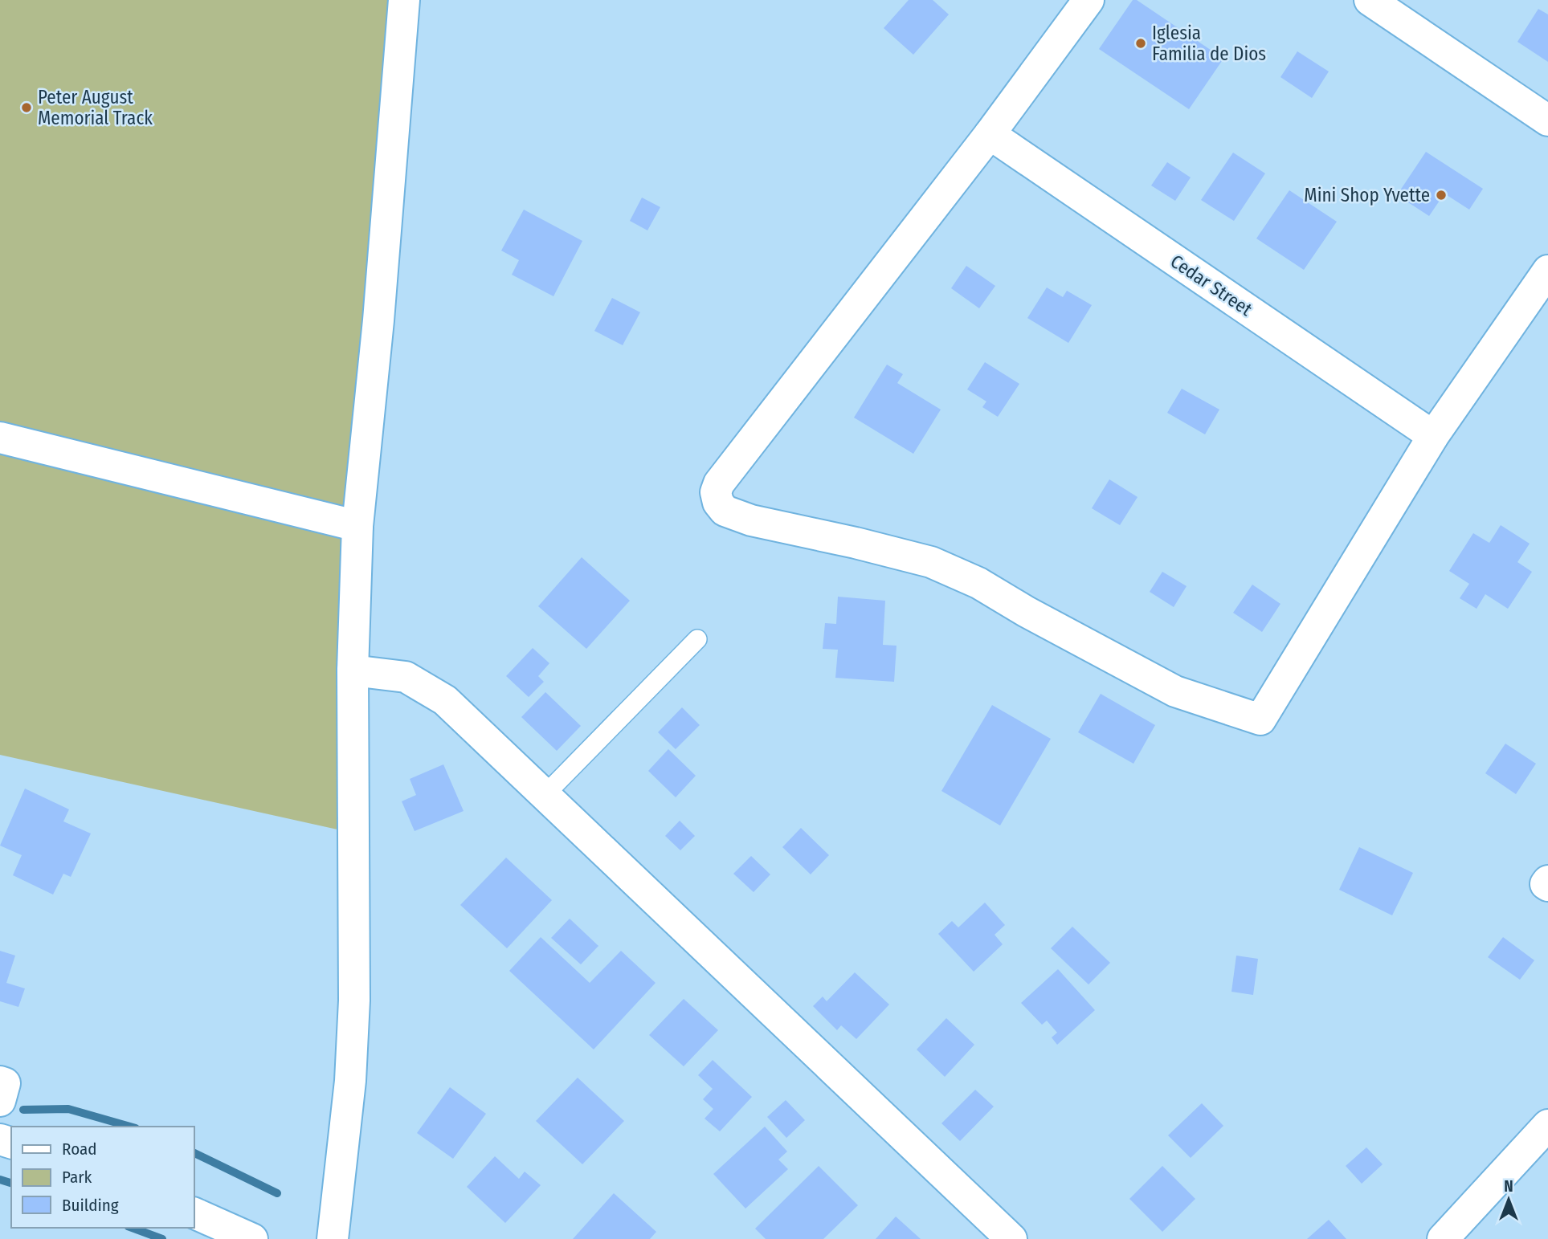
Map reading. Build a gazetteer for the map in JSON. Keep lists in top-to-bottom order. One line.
{"streets":{"main road":["Cedar Street"]},"places":["Iglesia Familia de Dios","Peter August Memorial Track","Mini Shop Yvette"],"legend":["Road","Park","Building"],"north":"top"}
